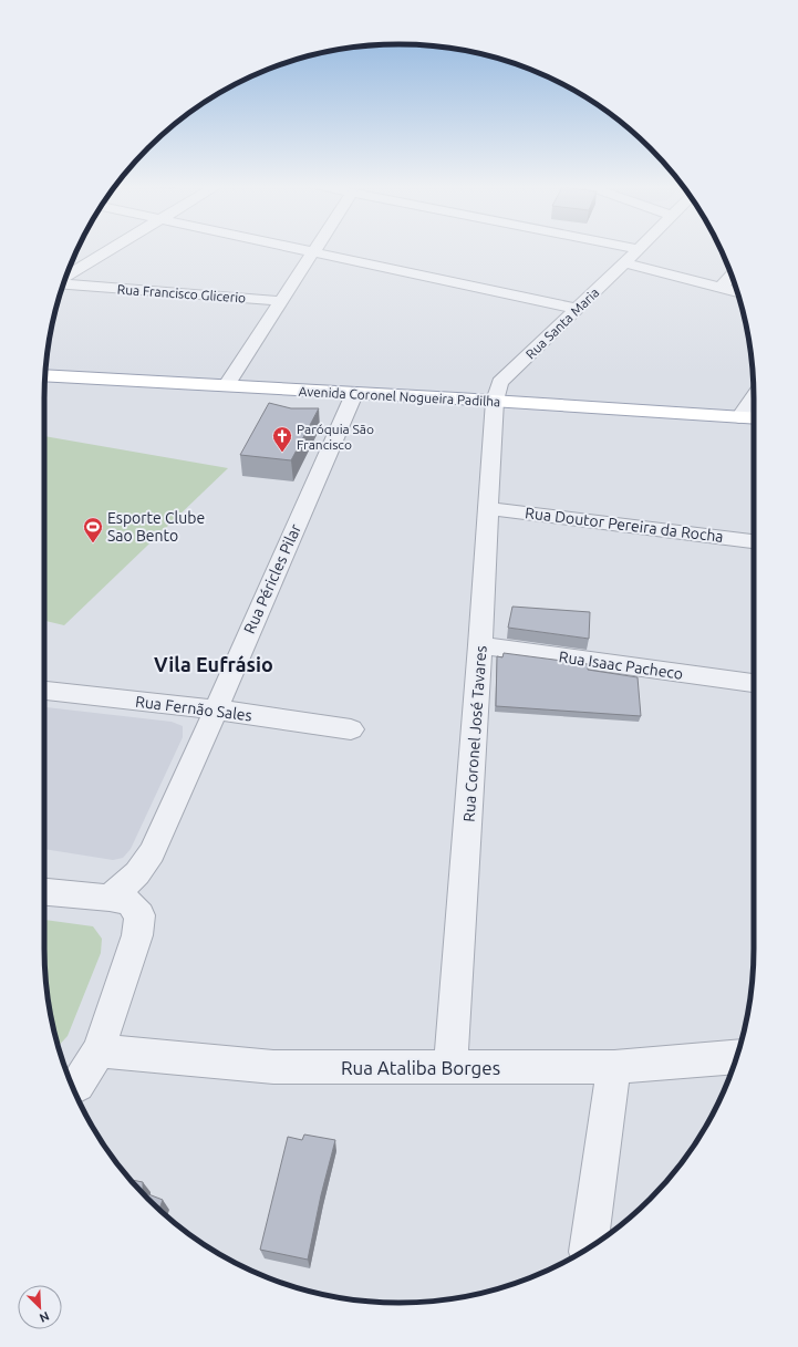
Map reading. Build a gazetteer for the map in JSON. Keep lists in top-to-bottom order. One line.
{"streets":{"main road":["Avenida Coronel Nogueira Padilha"],"street":["Rua Francisco Glicerio","Rua Santa Maria","Rua Doutor Pereira da Rocha","Rua Péricles Pilar","Rua Isaac Pacheco","Rua Fernão Sales","Rua Coronel José Tavares","Rua Ataliba Borges"]},"crossings":[["Rua Santa Maria","Avenida Coronel Nogueira Padilha"],["Rua Santa Maria","Rua Coronel José Tavares"],["Avenida Coronel Nogueira Padilha","Rua Péricles Pilar"],["Avenida Coronel Nogueira Padilha","Rua Coronel José Tavares"],["Rua Doutor Pereira da Rocha","Rua Coronel José Tavares"],["Rua Péricles Pilar","Rua Fernão Sales"],["Rua Isaac Pacheco","Rua Coronel José Tavares"],["Rua Coronel José Tavares","Rua Ataliba Borges"]],"districts":["Vila Eufrásio"],"places":{"church":["Paróquia São Francisco"],"sports":["Esporte Clube Sao Bento"]},"north":"bottom right"}
